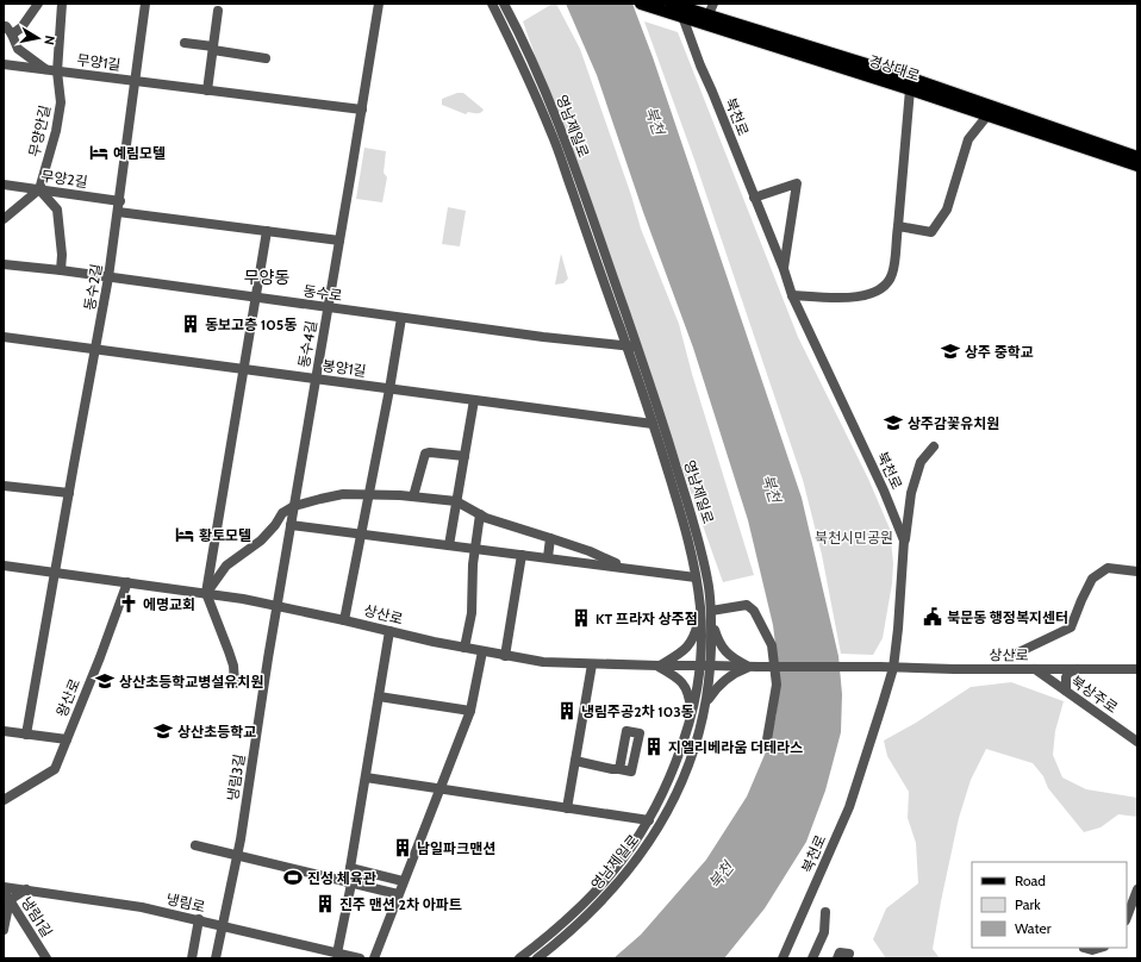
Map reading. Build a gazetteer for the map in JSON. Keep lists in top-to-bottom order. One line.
{"streets":{"main road":["경상대로"],"street":["무양1길","북천로","영남제일로","무양안길","무양2길","동수2길","동수로","동수4길","봉양1길","상산로","북상주로","왕산로","냉림3길","냉림로","냉림1길"]},"crossings":[["무양1길","무양안길"],["무양1길","동수2길"],["무양1길","동수4길"],["경상대로","북천로"],["북천로","상산로"],["영남제일로","동수로"],["영남제일로","봉양1길"],["영남제일로","상산로"],["무양안길","무양2길"],["무양2길","동수2길"],["동수2길","동수로"],["동수2길","봉양1길"],["동수2길","상산로"],["동수로","동수4길"],["동수4길","봉양1길"],["동수4길","상산로"],["동수4길","냉림3길"],["상산로","북상주로"],["상산로","왕산로"],["상산로","냉림3길"],["냉림3길","냉림로"]],"districts":["무양동"],"water":["북천"],"parks":["북천시민공원"],"places":{"hotel":["예림모텔","황토모텔"],"building":["동보고층 105동","KT 프라자 상주점","냉림주공2차 103동","지엘리베라움 더테라스","남일파크맨션","진주 맨션 2차 아파트"],"school or university":["상주 중학교","상주감꽃유치원","상산초등학교병설유치원","상산초등학교"],"church":["에명교회"],"public building":["북문동 행정복지센터"],"sports":["진성 체육관"]},"legend":["Road","Park","Water"],"north":"right"}
